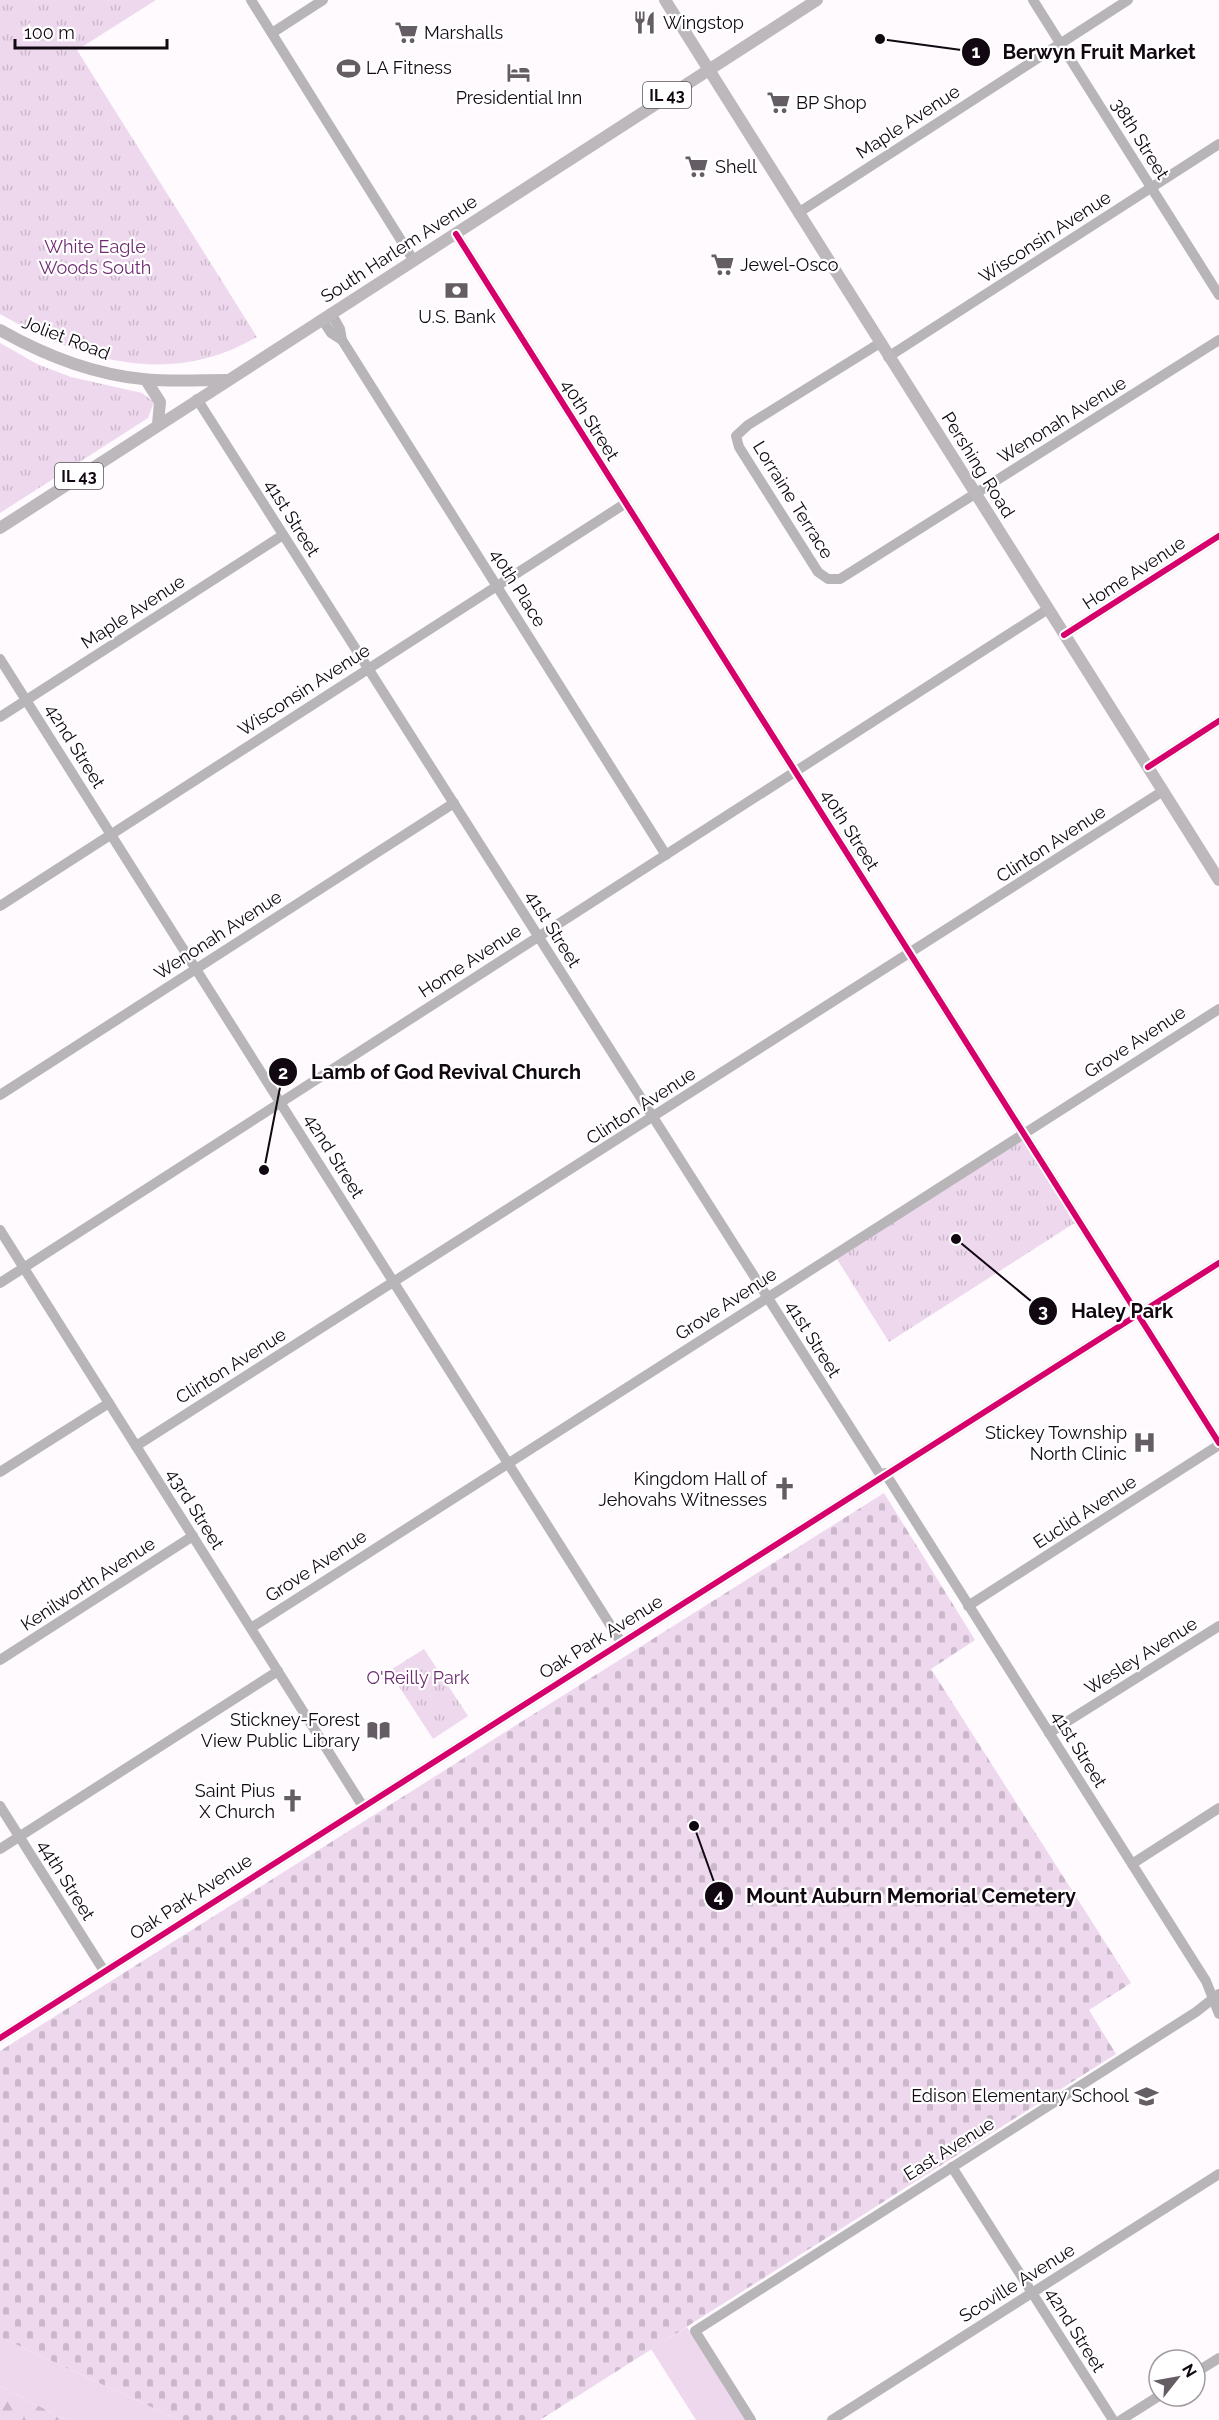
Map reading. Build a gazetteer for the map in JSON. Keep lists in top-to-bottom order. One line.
{"streets":{"main road":["IL 43","South Harlem Avenue","Joliet Road","Pershing Road"],"street":["Maple Avenue","38th Street","Wisconsin Avenue","40th Street","Wenonah Avenue","Lorraine Terrace","41st Street","Home Avenue","40th Place","42nd Street","Clinton Avenue","Grove Avenue","43rd Street","Euclid Avenue","Kenilworth Avenue","Oak Park Avenue","Wesley Avenue","44th Street","East Avenue","Scoville Avenue"]},"crossings":[["Maple Avenue","38th Street"],["Maple Avenue","Pershing Road"],["Maple Avenue","41st Street"],["Maple Avenue","42nd Street"],["38th Street","Wisconsin Avenue"],["Wisconsin Avenue","40th Street"],["Wisconsin Avenue","Pershing Road"],["Wisconsin Avenue","41st Street"],["Wisconsin Avenue","40th Place"],["Wisconsin Avenue","42nd Street"],["South Harlem Avenue","Joliet Road"],["South Harlem Avenue","40th Street"],["South Harlem Avenue","Pershing Road"],["South Harlem Avenue","41st Street"],["South Harlem Avenue","40th Place"],["40th Street","Home Avenue"],["40th Street","Clinton Avenue"],["40th Street","Grove Avenue"],["40th Street","Euclid Avenue"],["40th Street","Oak Park Avenue"],["Wenonah Avenue","Pershing Road"],["Wenonah Avenue","Lorraine Terrace"],["Wenonah Avenue","41st Street"],["Wenonah Avenue","42nd Street"],["Pershing Road","Lorraine Terrace"],["Pershing Road","Home Avenue"],["Pershing Road","Clinton Avenue"],["41st Street","Home Avenue"],["41st Street","Clinton Avenue"],["41st Street","Grove Avenue"],["41st Street","Euclid Avenue"],["41st Street","Oak Park Avenue"],["41st Street","Wesley Avenue"],["41st Street","East Avenue"],["Home Avenue","40th Place"],["Home Avenue","42nd Street"],["Home Avenue","43rd Street"],["42nd Street","Clinton Avenue"],["42nd Street","Grove Avenue"],["42nd Street","Oak Park Avenue"],["42nd Street","East Avenue"],["42nd Street","Scoville Avenue"],["Clinton Avenue","43rd Street"],["Grove Avenue","43rd Street"],["43rd Street","Kenilworth Avenue"],["43rd Street","Oak Park Avenue"],["Oak Park Avenue","44th Street"]],"parks":["White Eagle Woods South","O'Reilly Park"],"places":{"restaurant":["Wingstop"],"supermarket":["Marshalls","BP Shop","Shell","Jewel-Osco"],"other":["Berwyn Fruit Market","Lamb of God Revival Church","Haley Park","Mount Auburn Memorial Cemetery"],"sports":["LA Fitness"],"hotel":["Presidential Inn"],"bank":["U.S. Bank"],"hospital":["Stickey Township North Clinic"],"church":["Kingdom Hall of Jehovahs Witnesses","Saint Pius X Church"],"library":["Stickney-Forest View Public Library"],"school or university":["Edison Elementary School"]},"scale_bar":"100 m","north":"top right"}
